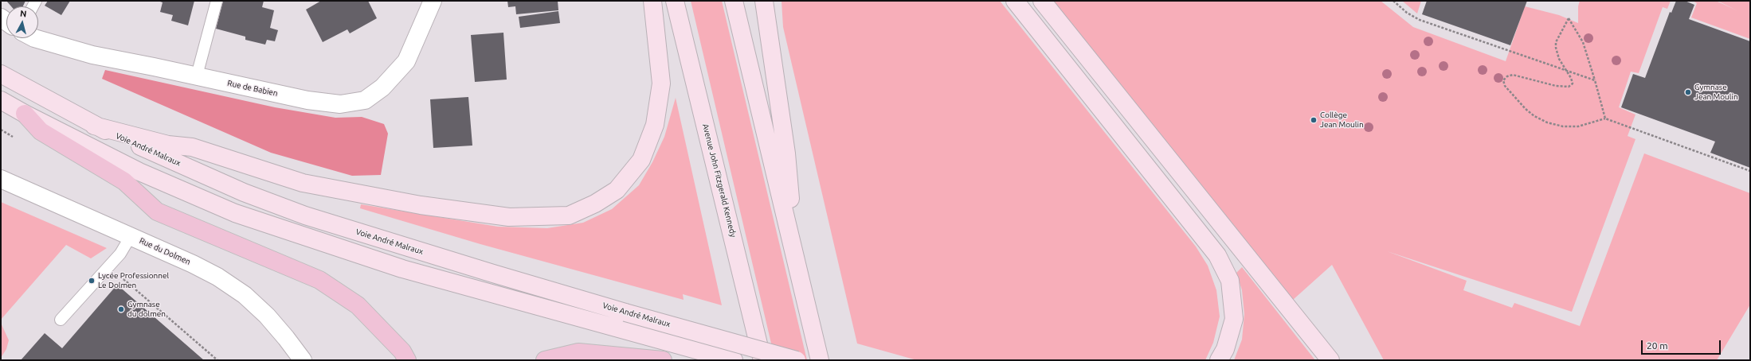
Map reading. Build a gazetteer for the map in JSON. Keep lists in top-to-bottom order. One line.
{"streets":{"main road":["Voie André Malraux","Avenue John Fitzgerald Kennedy"],"street":["Rue de Babien","Rue du Dolmen"]},"places":["Gymnase Jean Moulin","Collège Jean Moulin","Lycée Professionnel Le Dolmen","Gymnase du dolmen"],"scale_bar":"20 m","north":"top"}
